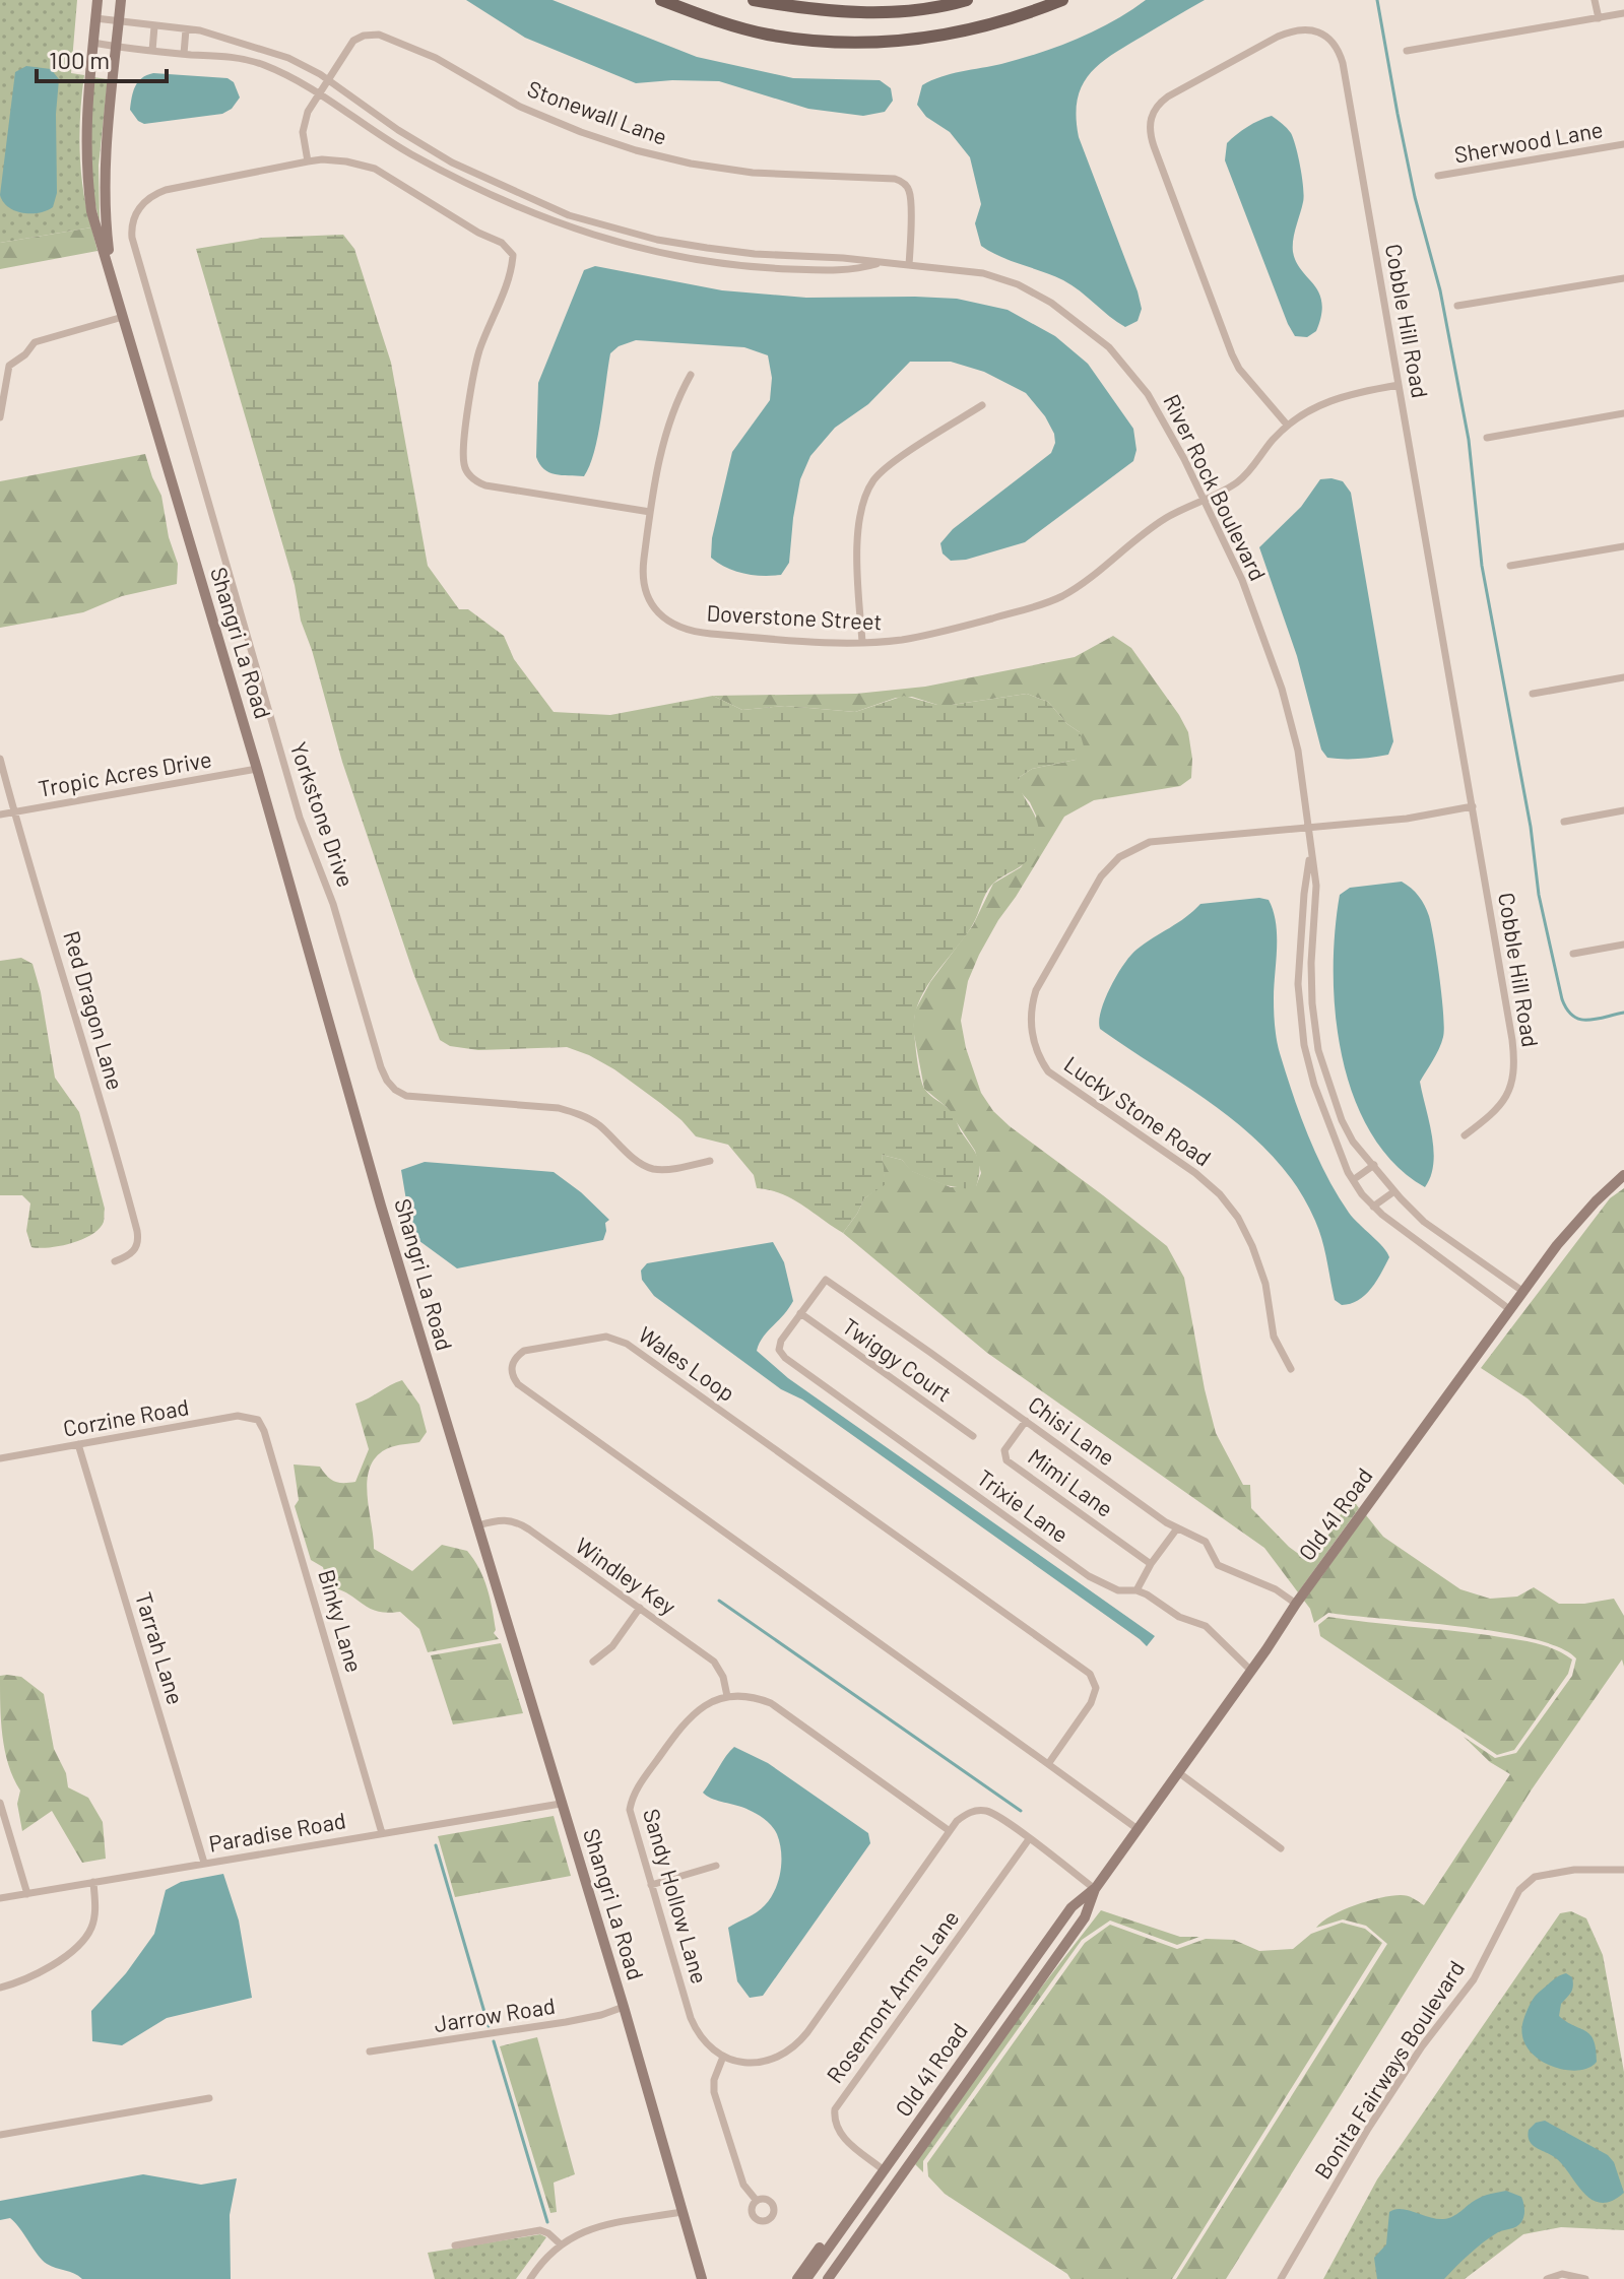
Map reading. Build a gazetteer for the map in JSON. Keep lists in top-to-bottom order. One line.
{"streets":{"street":["Stonewall Lane","Sherwood Lane","Cobble Hill Road","River Rock Boulevard","Doverstone Street","Shangri La Road","Tropic Acres Drive","Yorkstone Drive","Red Dragon Lane","Lucky Stone Road","Twiggy Court","Wales Loop","Corzine Road","Chisi Lane","Mimi Lane","Trixie Lane","Old 41 Road","Windley Key","Binky Lane","Tarrah Lane","Paradise Road","Sandy Hollow Lane","Rosemont Arms Lane","Jarrow Road","Bonita Fairways Boulevard"]},"crossings":[["Stonewall Lane","River Rock Boulevard"],["Cobble Hill Road","Doverstone Street"],["Cobble Hill Road","Lucky Stone Road"],["River Rock Boulevard","Doverstone Street"],["River Rock Boulevard","Shangri La Road"],["River Rock Boulevard","Lucky Stone Road"],["River Rock Boulevard","Old 41 Road"],["Doverstone Street","Yorkstone Drive"],["Shangri La Road","Tropic Acres Drive"],["Shangri La Road","Windley Key"],["Shangri La Road","Paradise Road"],["Shangri La Road","Jarrow Road"],["Tropic Acres Drive","Red Dragon Lane"],["Twiggy Court","Chisi Lane"],["Twiggy Court","Trixie Lane"],["Wales Loop","Old 41 Road"],["Corzine Road","Binky Lane"],["Corzine Road","Tarrah Lane"],["Chisi Lane","Mimi Lane"],["Chisi Lane","Trixie Lane"],["Chisi Lane","Old 41 Road"],["Trixie Lane","Old 41 Road"],["Old 41 Road","Rosemont Arms Lane"],["Windley Key","Sandy Hollow Lane"],["Binky Lane","Paradise Road"],["Tarrah Lane","Paradise Road"]],"scale_bar":"100 m"}
